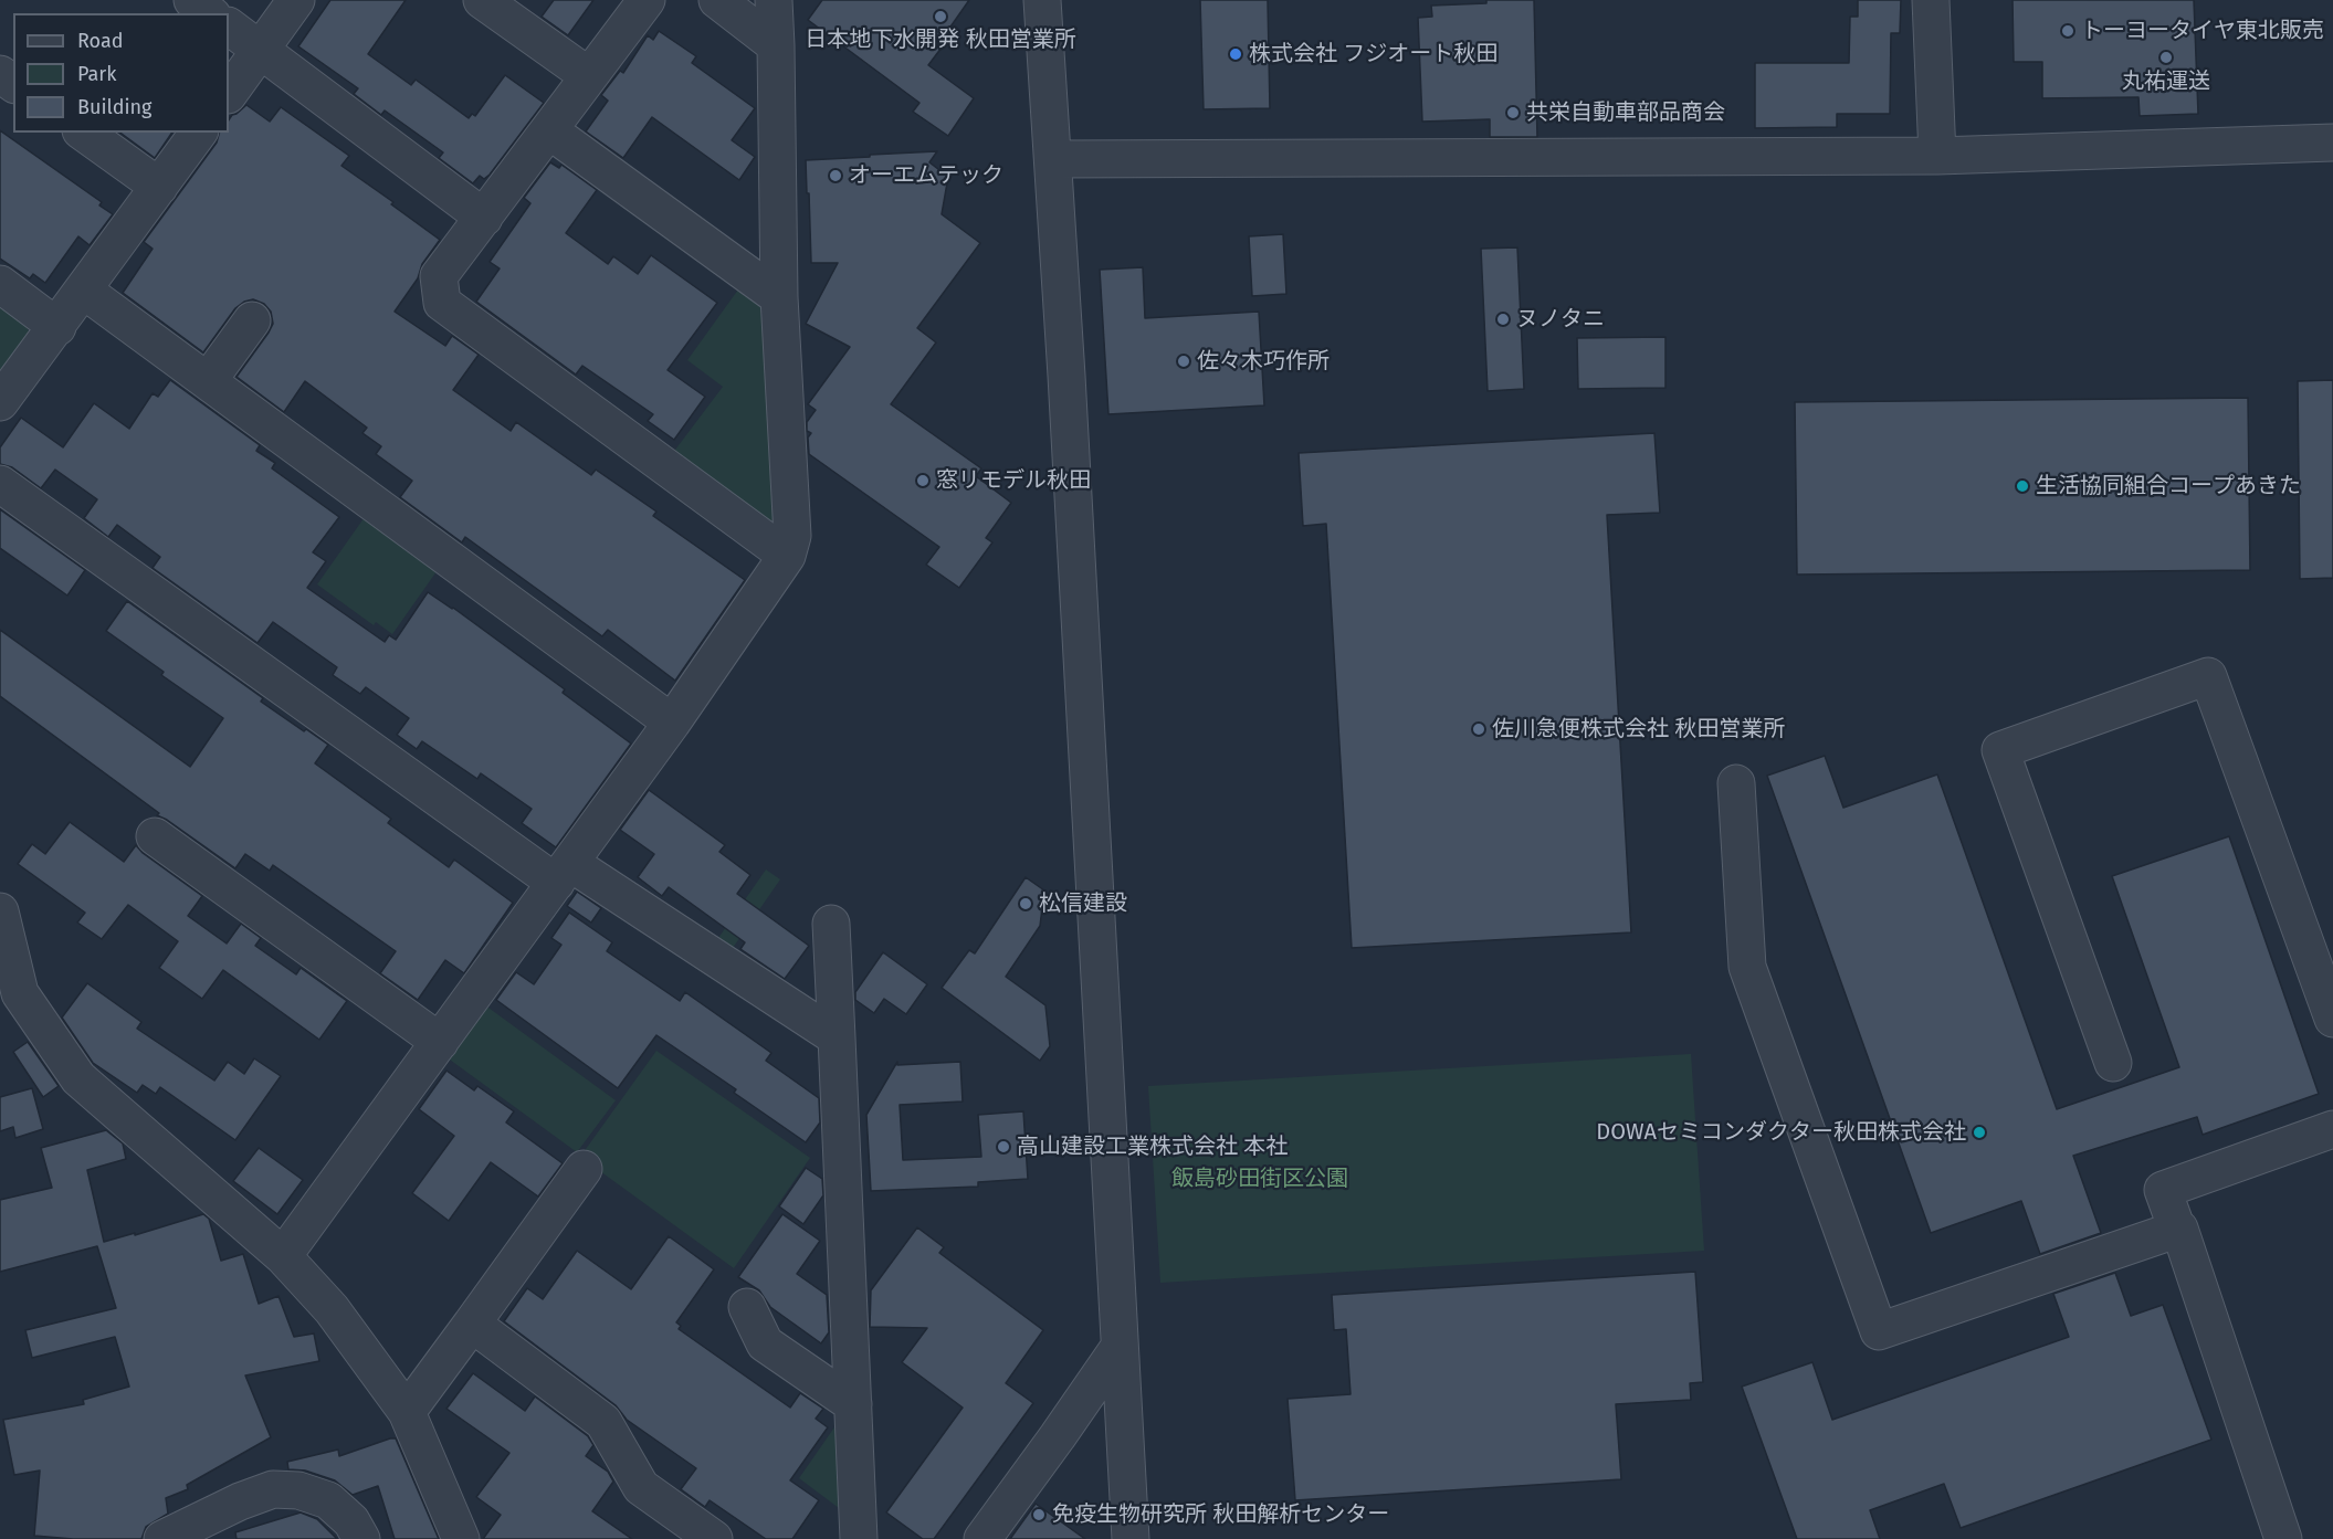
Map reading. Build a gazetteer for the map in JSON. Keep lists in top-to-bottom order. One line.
{"parks":["飯島砂田街区公園"],"places":["日本地下水開発 秋田営業所","トーヨータイヤ東北販売","株式会社 フジオート秋田","丸祐運送","共栄自動車部品商会","オーエムテック","ヌノタニ","佐々木巧作所","窓リモデル秋田","生活協同組合コープあきた","佐川急便株式会社 秋田営業所","松信建設","DOWAセミコンダクター秋田株式会社","高山建設工業株式会社 本社","免疫生物研究所 秋田解析センター"],"legend":["Road","Park","Building"]}
